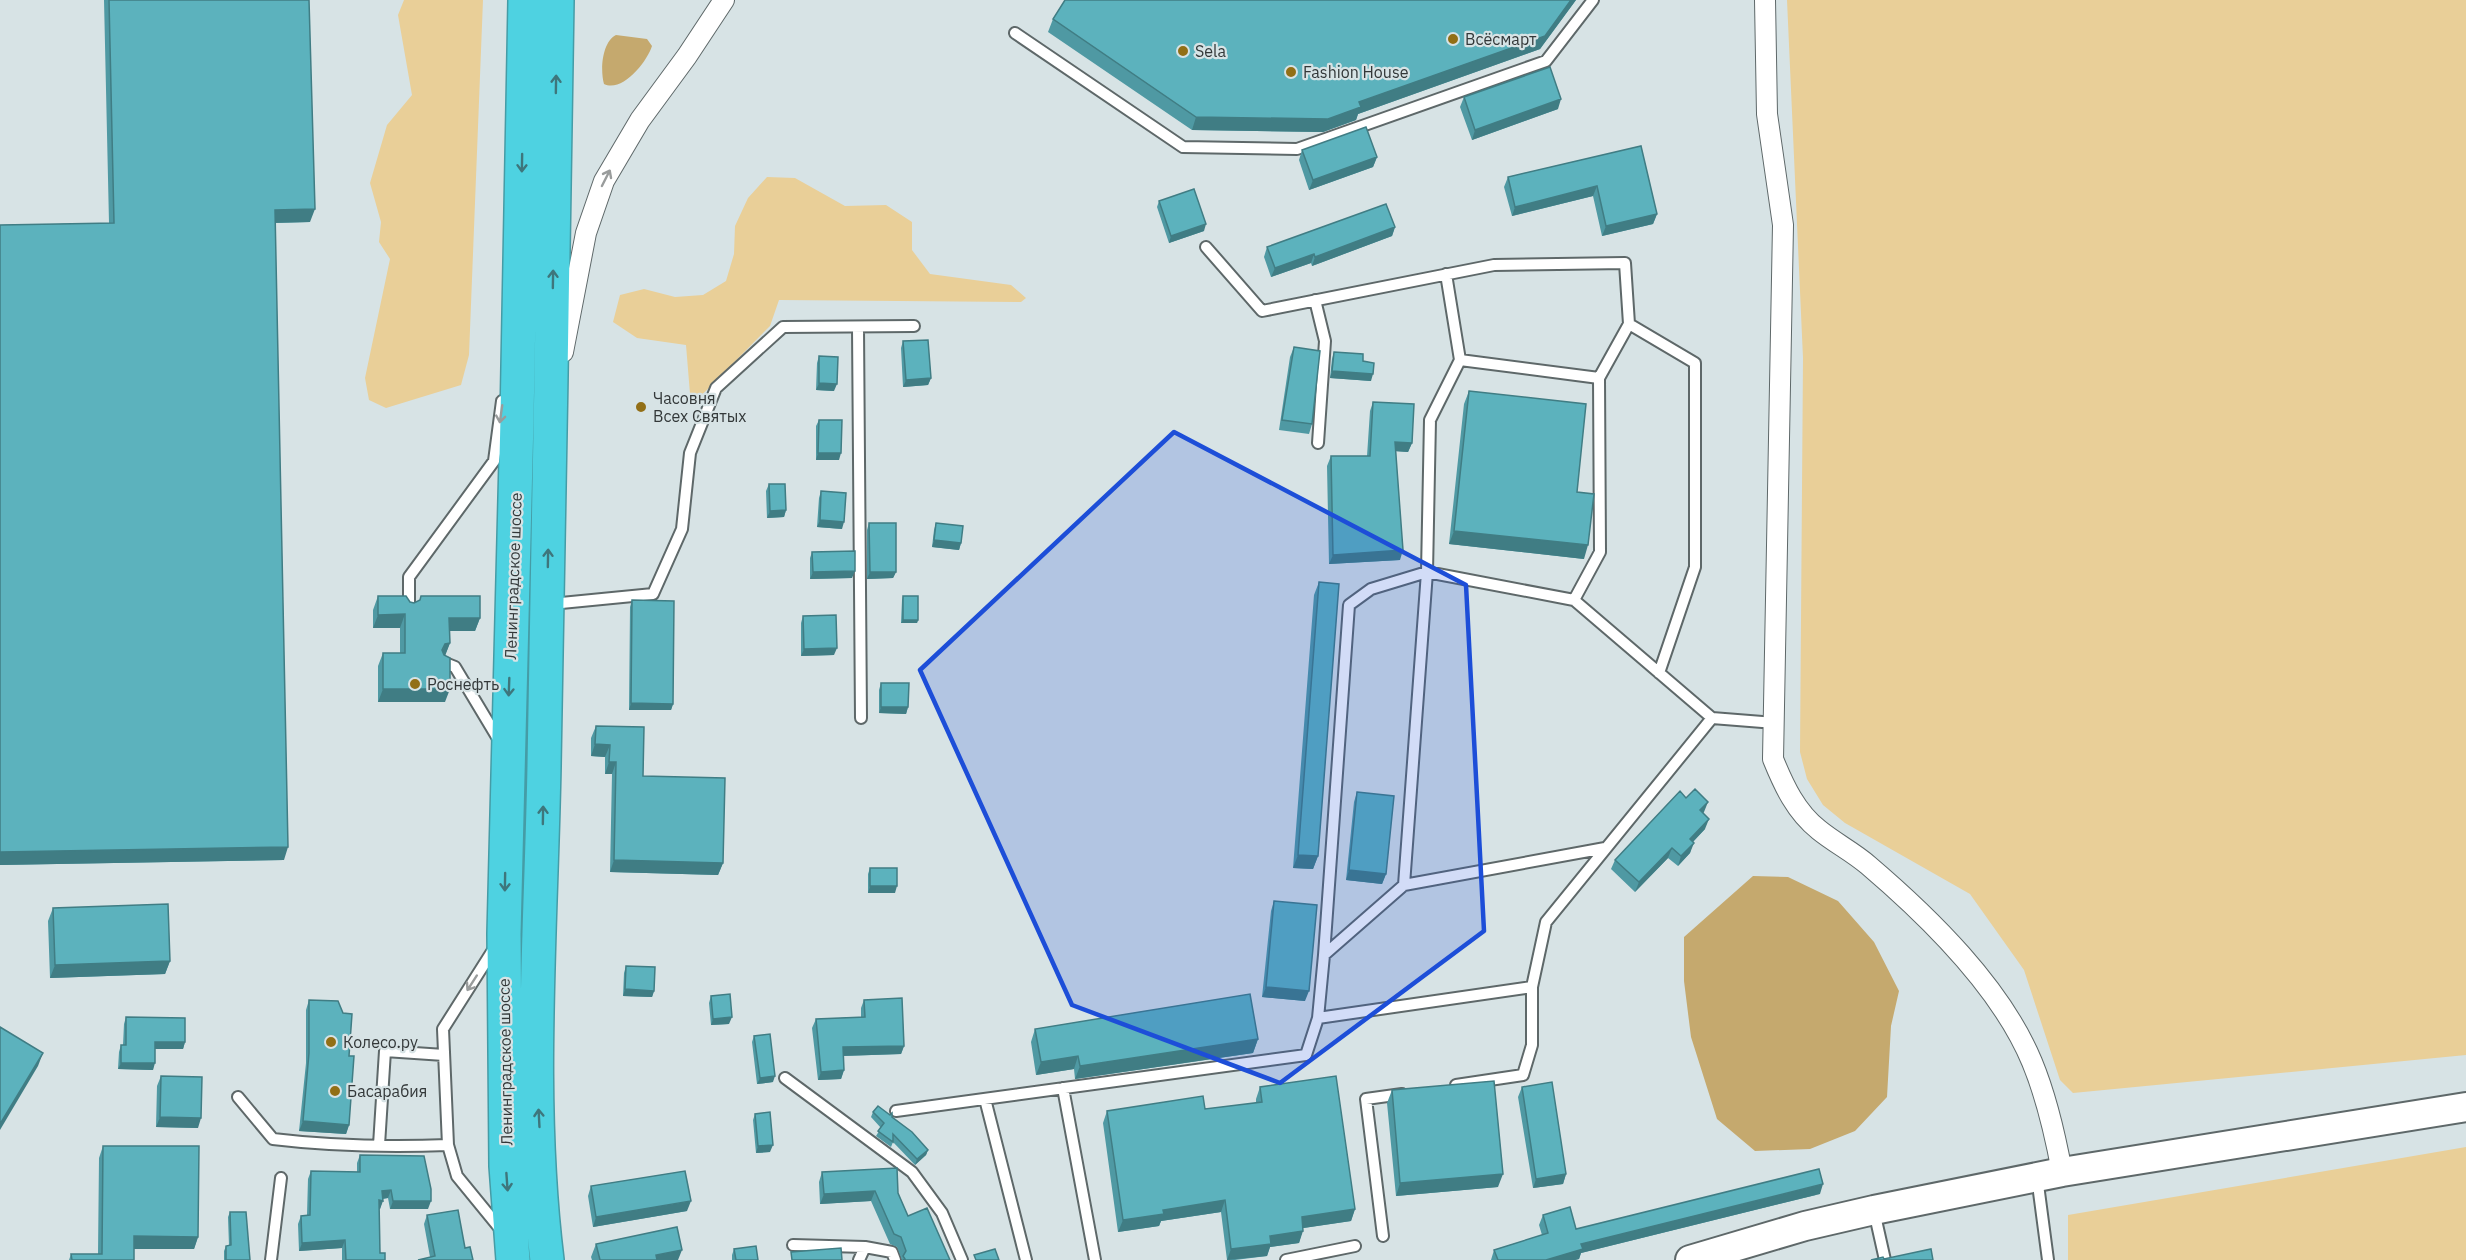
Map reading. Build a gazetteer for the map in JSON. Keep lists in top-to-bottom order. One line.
{"streets":{"highway":["Ленинградское шоссе"]},"places":["Всёсмарт","Sela","Fashion House","Часовня Всех Святых","Роснефть","Колесо.ру","Басарабия"]}
